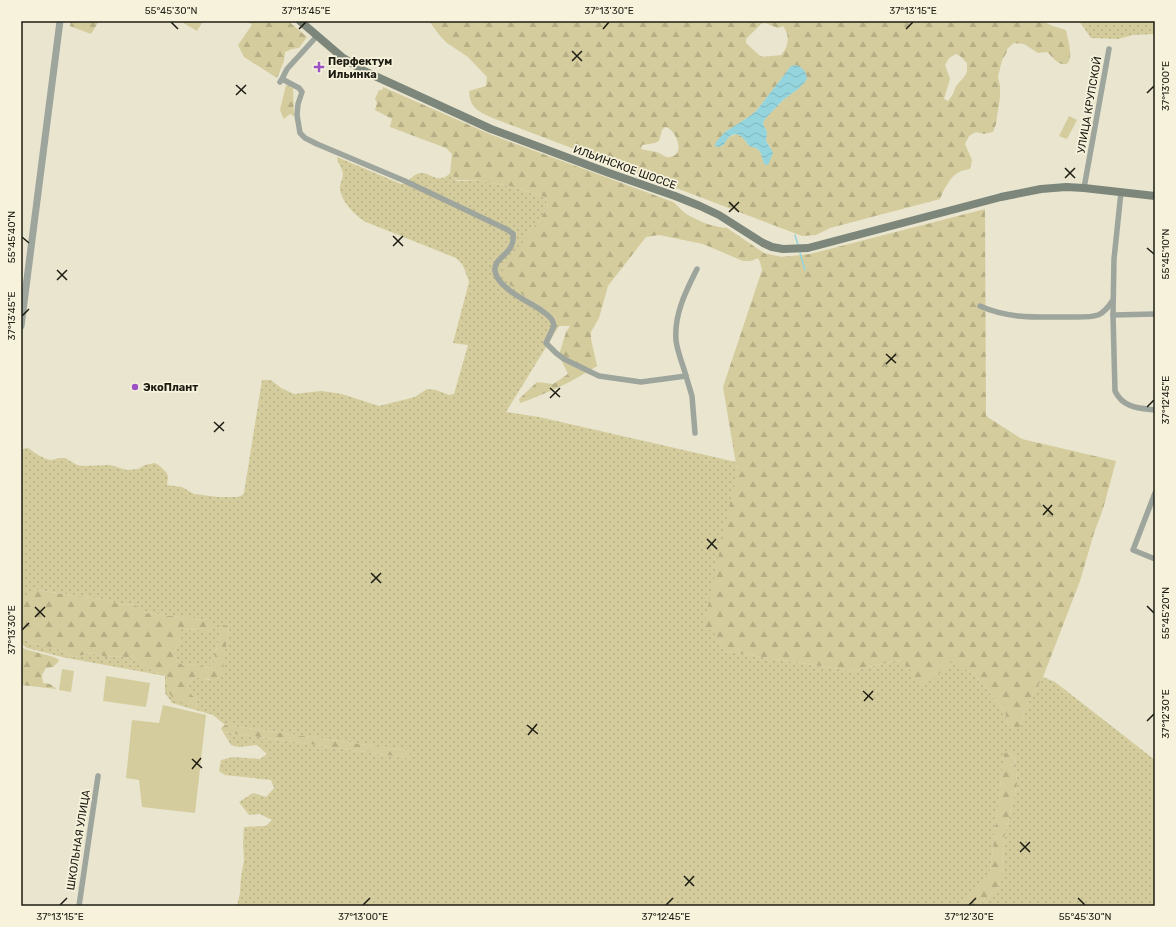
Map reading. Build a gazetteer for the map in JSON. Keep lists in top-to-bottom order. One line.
{"streets":{"main road":["ИЛЬИНСКОЕ ШОССЕ"],"street":["УЛИЦА КРУПСКОЙ","ШКОЛЬНАЯ УЛИЦА"]},"crossings":[["УЛИЦА КРУПСКОЙ","ИЛЬИНСКОЕ ШОССЕ"]],"places":{"health":["Перфектум Ильинка"],"other":["ЭкоПлант"]},"coordinates":["55°45'30\"N","37°13'45\"E","37°13'30\"E","37°13'15\"E","37°13'00\"E","55°45'40\"N","55°45'10\"N","37°12'45\"E","55°45'20\"N","37°12'30\"E"]}
